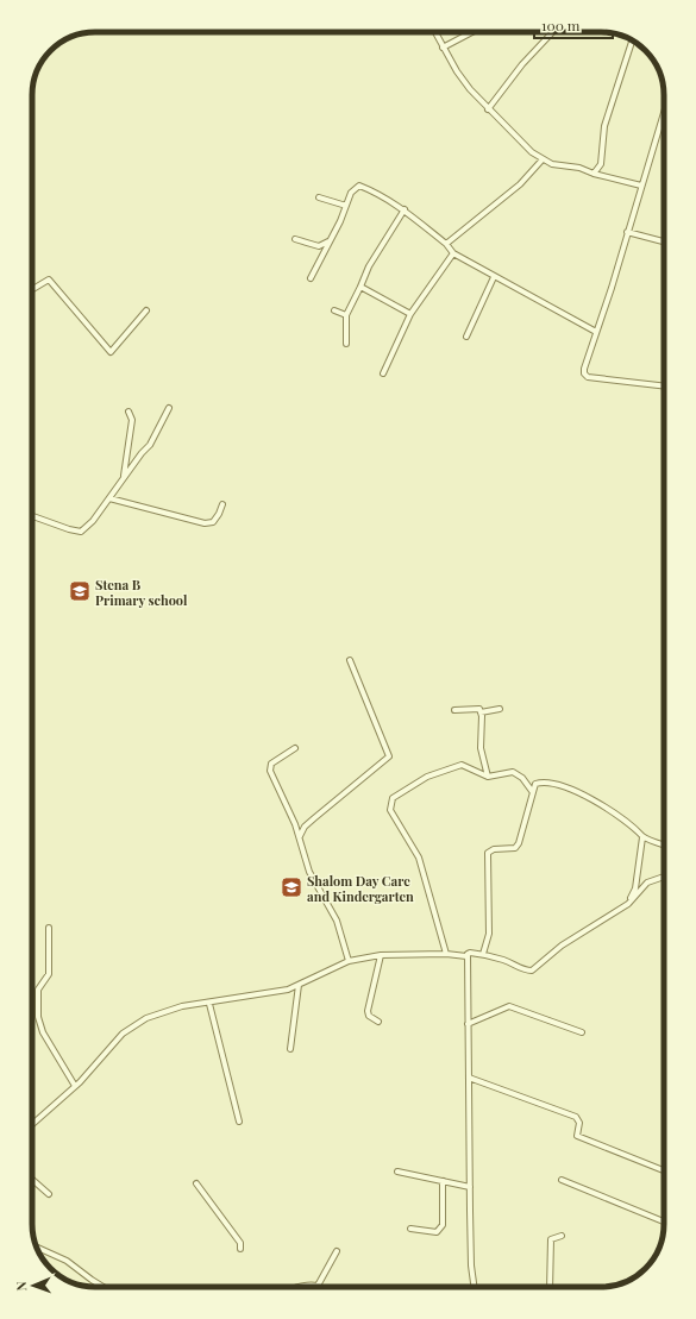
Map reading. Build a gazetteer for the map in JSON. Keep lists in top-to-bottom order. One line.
{"places":{"school or university":["Stena B Primary school","Shalom Day Care and Kindergarten"]},"scale_bar":"100 m","north":"left"}
